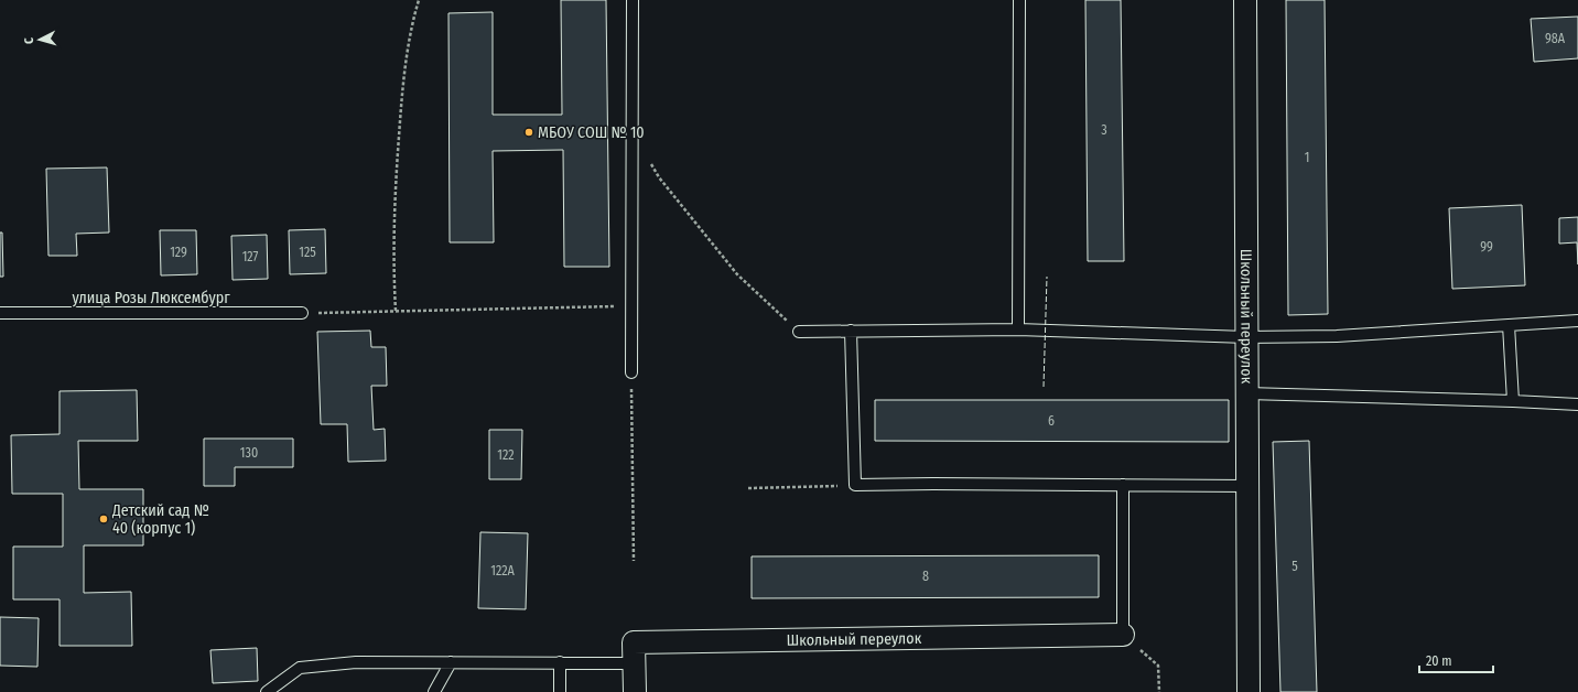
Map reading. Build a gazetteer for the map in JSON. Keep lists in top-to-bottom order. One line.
{"streets":{"street":["Школьный переулок"],"lane":["улица Розы Люксембург"]},"places":["МБОУ СОШ № 10","Детский сад № 40 (корпус 1)"],"house_numbers":["98А","3","1","99","129","125","127","6","130","122","5","122А","8"],"scale_bar":"20 m","north":"left"}
